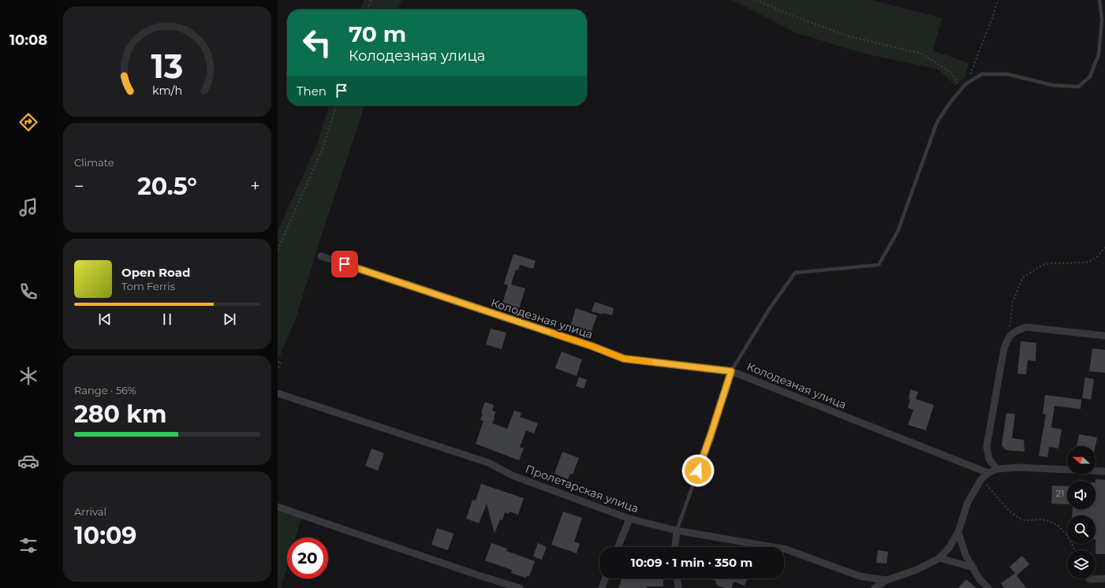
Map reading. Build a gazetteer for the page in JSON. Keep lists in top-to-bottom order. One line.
{"streets":{"street":["Колодезная улица","Пролетарская улица"]},"crossings":[["Колодезная улица","Пролетарская улица"]],"house_numbers":["21"],"north":"left","page":{"tabs":"10:08","turn":["70 m","Колодезная улица"],"then":"Then","tile":["Climate",["Range · 56%","280 km"],["Arrival","10:09"]],"heat":["−","20.5°","+"],"song":["Open Road","Tom Ferris"],"limit":"20","trip":"10:09 · 1 min · 350 m","gauge":["13","km/h"]}}
